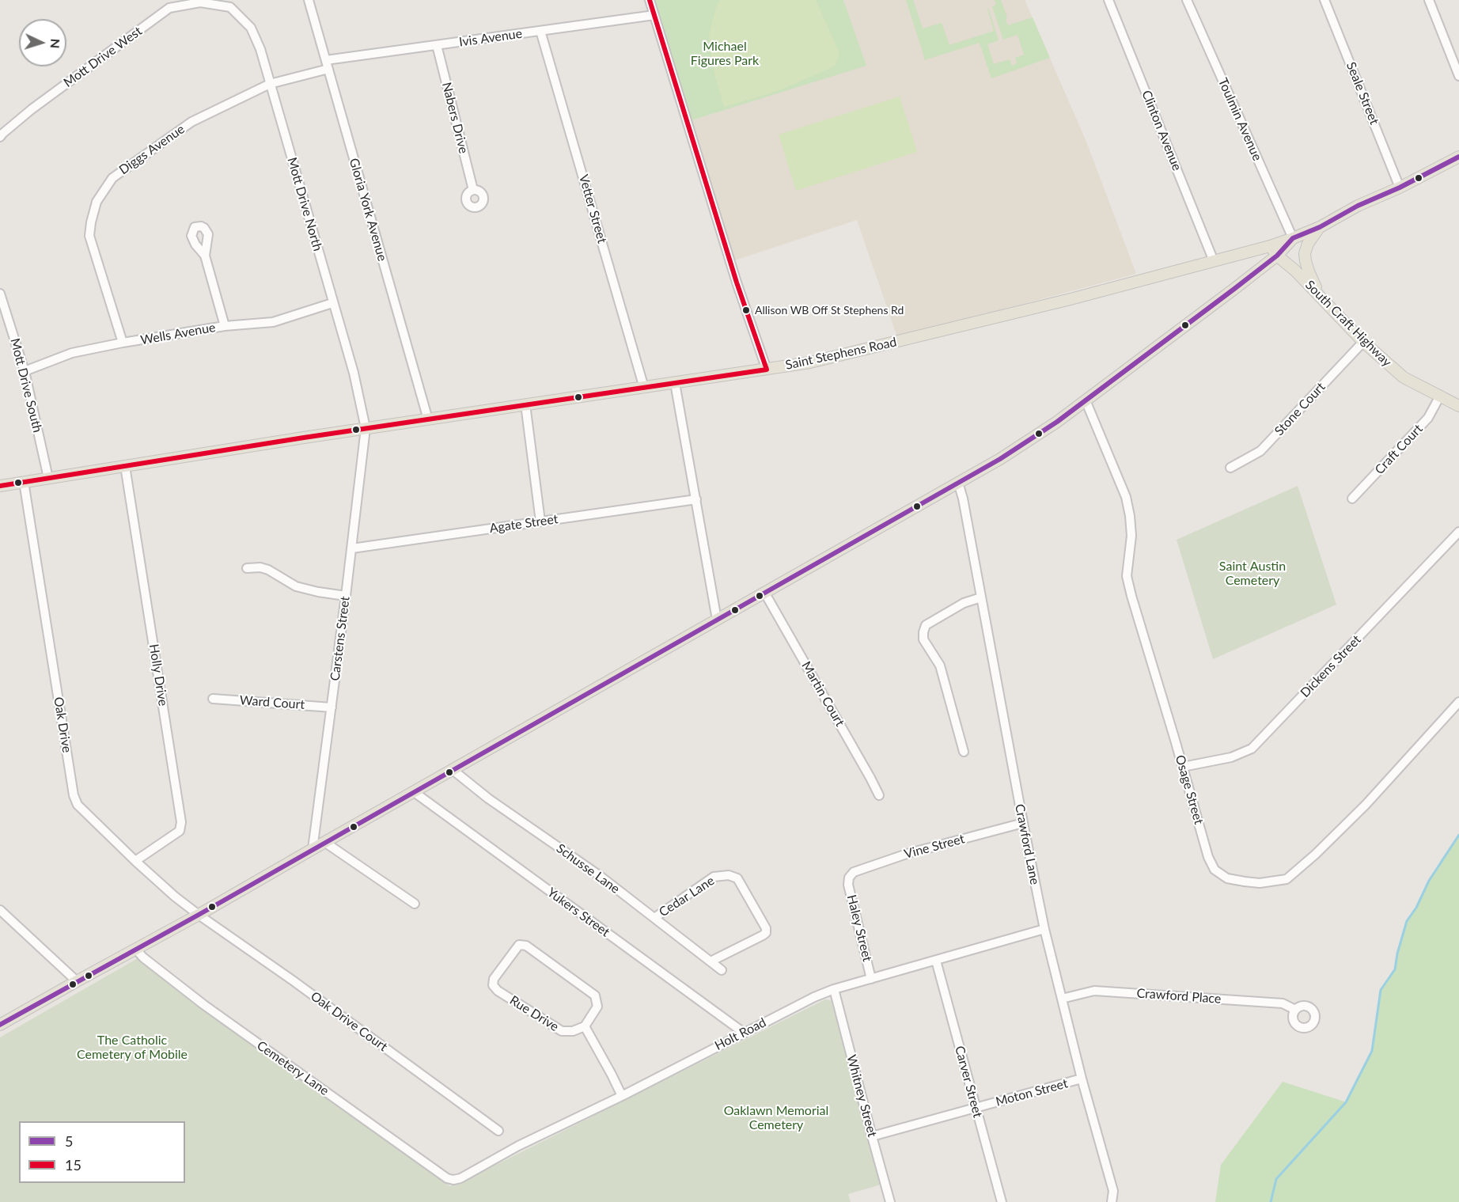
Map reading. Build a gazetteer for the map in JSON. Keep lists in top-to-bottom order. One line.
{"streets":{"main road":["South Craft Highway","Saint Stephens Road"],"street":["Ivis Avenue","Mott Drive West","Seale Street","Nabers Drive","Toulmin Avenue","Clinton Avenue","Diggs Avenue","Mott Drive North","Vetter Street","Gloria York Avenue","Wells Avenue","Mott Drive South","Stone Court","Craft Court","Agate Street","Carstens Street","Dickens Street","Holly Drive","Martin Court","Ward Court","Oak Drive","Osage Street","Crawford Lane","Vine Street","Schusse Lane","Cedar Lane","Yukers Street","Haley Street","Crawford Place","Rue Drive","Oak Drive Court","Holt Road","Cemetery Lane","Carver Street","Moton Street","Whitney Street"]},"crossings":[["Ivis Avenue","Nabers Drive"],["Ivis Avenue","Diggs Avenue"],["Ivis Avenue","Vetter Street"],["Ivis Avenue","Gloria York Avenue"],["Mott Drive West","Mott Drive North"],["Seale Street","Saint Stephens Road"],["Toulmin Avenue","Saint Stephens Road"],["Clinton Avenue","Saint Stephens Road"],["Diggs Avenue","Mott Drive North"],["Diggs Avenue","Gloria York Avenue"],["Diggs Avenue","Wells Avenue"],["Mott Drive North","Wells Avenue"],["Mott Drive North","Saint Stephens Road"],["Mott Drive North","Carstens Street"],["Vetter Street","Saint Stephens Road"],["Gloria York Avenue","Saint Stephens Road"],["South Craft Highway","Saint Stephens Road"],["South Craft Highway","Stone Court"],["South Craft Highway","Craft Court"],["Wells Avenue","Mott Drive South"],["Saint Stephens Road","Mott Drive South"],["Saint Stephens Road","Carstens Street"],["Saint Stephens Road","Holly Drive"],["Saint Stephens Road","Oak Drive"],["Agate Street","Carstens Street"],["Carstens Street","Ward Court"],["Dickens Street","Osage Street"],["Holly Drive","Oak Drive"],["Oak Drive","Oak Drive Court"],["Crawford Lane","Vine Street"],["Crawford Lane","Crawford Place"],["Crawford Lane","Holt Road"],["Crawford Lane","Moton Street"],["Vine Street","Haley Street"],["Schusse Lane","Cedar Lane"],["Yukers Street","Holt Road"],["Haley Street","Holt Road"],["Holt Road","Cemetery Lane"],["Holt Road","Carver Street"],["Holt Road","Whitney Street"],["Carver Street","Moton Street"],["Moton Street","Whitney Street"]],"parks":["Michael Figures Park","Saint Austin Cemetery","The Catholic Cemetery of Mobile","Oaklawn Memorial Cemetery"],"places":["Allison WB Off St Stephens Rd"],"lines":["transit line 15","transit line 5"],"legend":["5","15"],"north":"right"}
